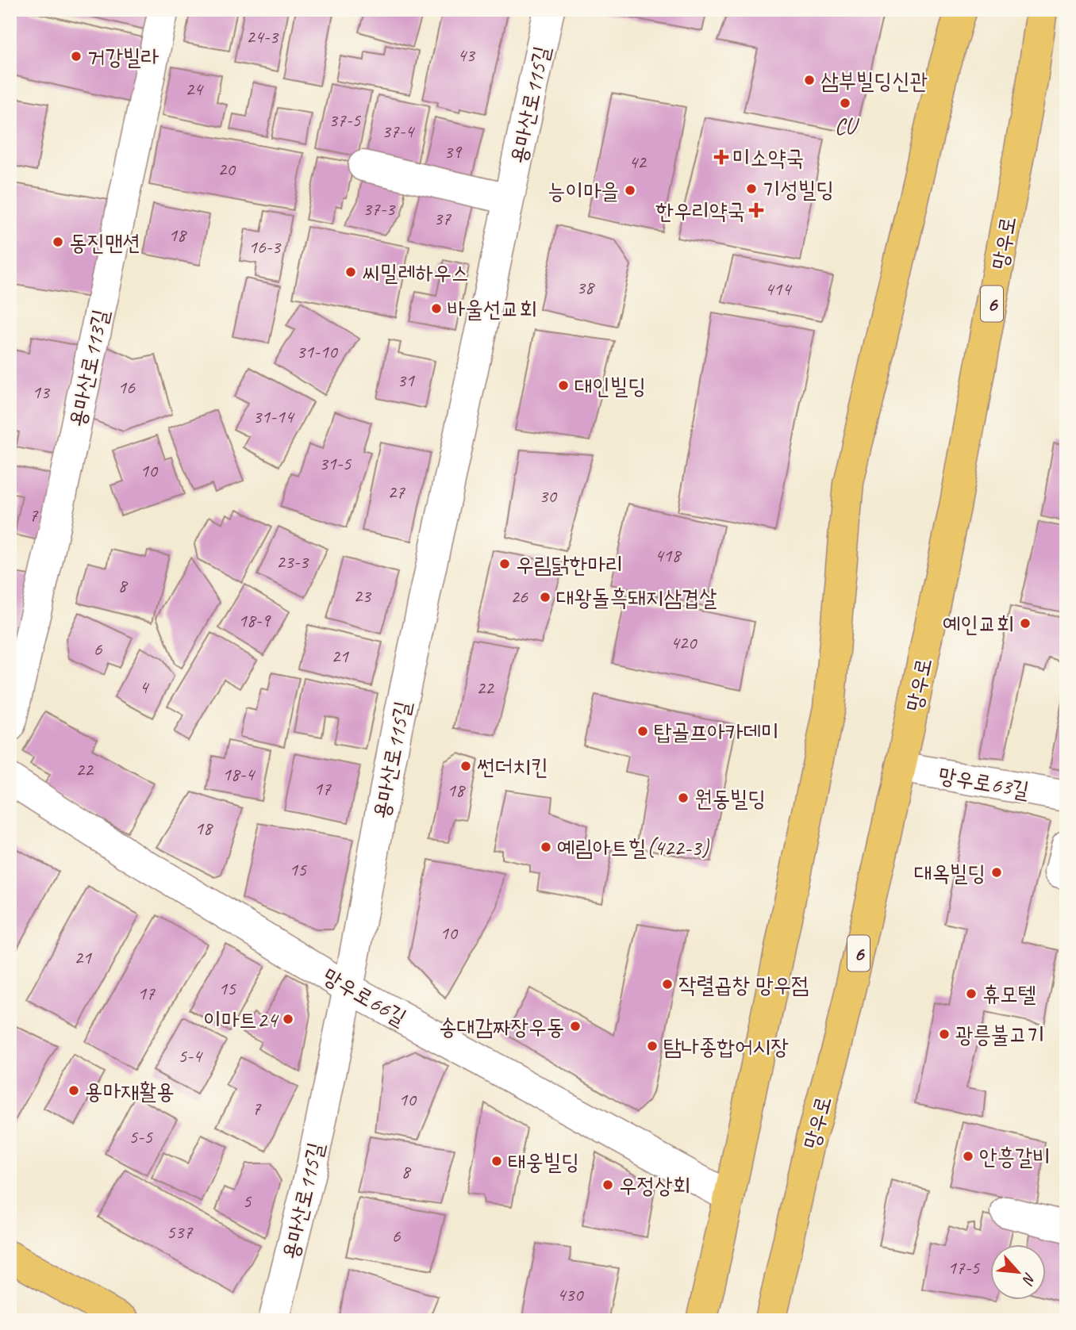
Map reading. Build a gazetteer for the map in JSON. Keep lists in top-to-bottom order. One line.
{"streets":{"main road":["망우로","6"],"street":["용마산로115길","용마산로113길","망우로63길","망우로66길"]},"crossings":[["용마산로115길","망우로66길"],["망우로","망우로63길"]],"places":{"other":["거강빌라","삼부빌딩신관","CU","기성빌딩","능이마을","동진맨션","씨밀레하우스","바울선교회","대인빌딩","우림닭한마리","대왕돌흑돼지삼겹살","예인교회","탑골프아카데미","썬더치킨","원동빌딩","예림아트힐(422-3)","대옥빌딩","작렬곱창 망우점","휴모텔","이마트24","송대감짜장우동","광릉불고기","탐나종합어시장","용마재활용","안흥갈비","태웅빌딩","우정상회"],"health":["미소약국","한우리약국"]},"house_numbers":["24-3","43","24","37-5","37-4","39","42","20","37-3","37","18","16-3","38","414","31-10","31","16","13","31-14","31-5","10","27","30","7","418","23-3","8","23","26","18-9","420","6","21","4","22","22","18-4","17","18","18","15","10","21","15","17","5-4","10","7","5-5","8","5","537","6","17-5","430"],"north":"bottom right"}
